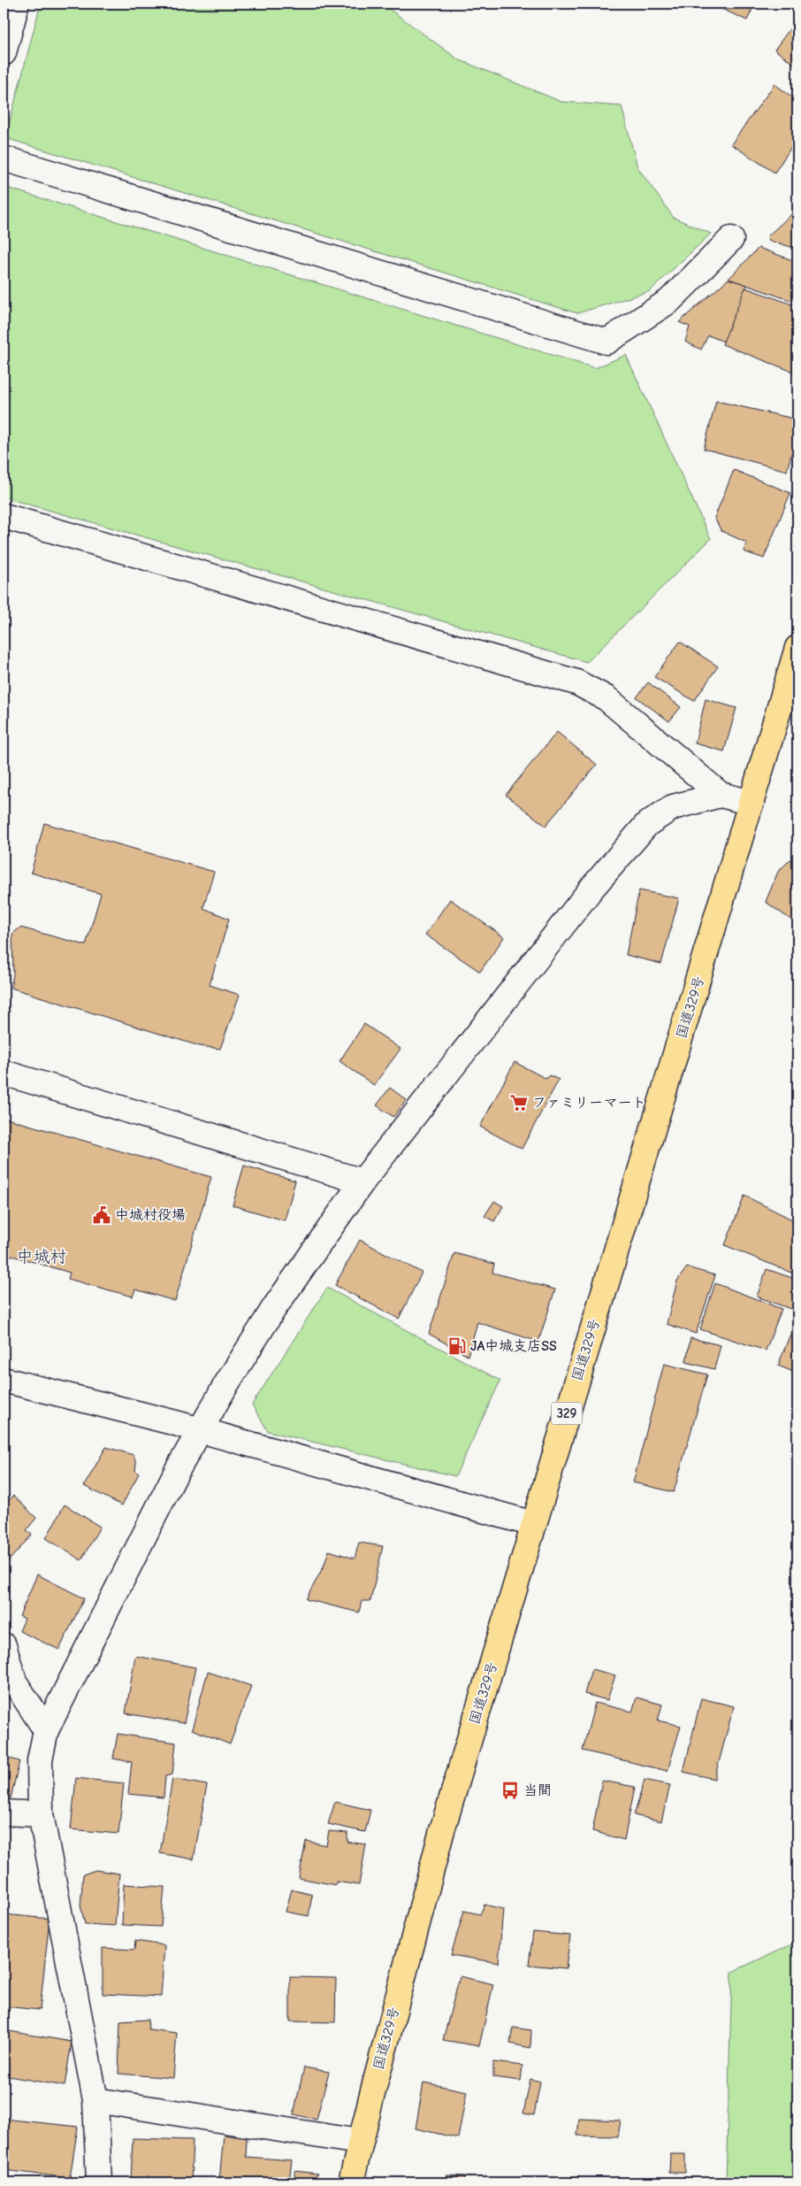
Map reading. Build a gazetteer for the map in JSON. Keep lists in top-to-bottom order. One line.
{"streets":{"highway":["国道329号","329"]},"districts":["中城村"],"places":{"supermarket":["ファミリーマート"],"public building":["中城村役場"],"fuel station":["JA中城支店SS"],"bus stop":["当間"]}}
